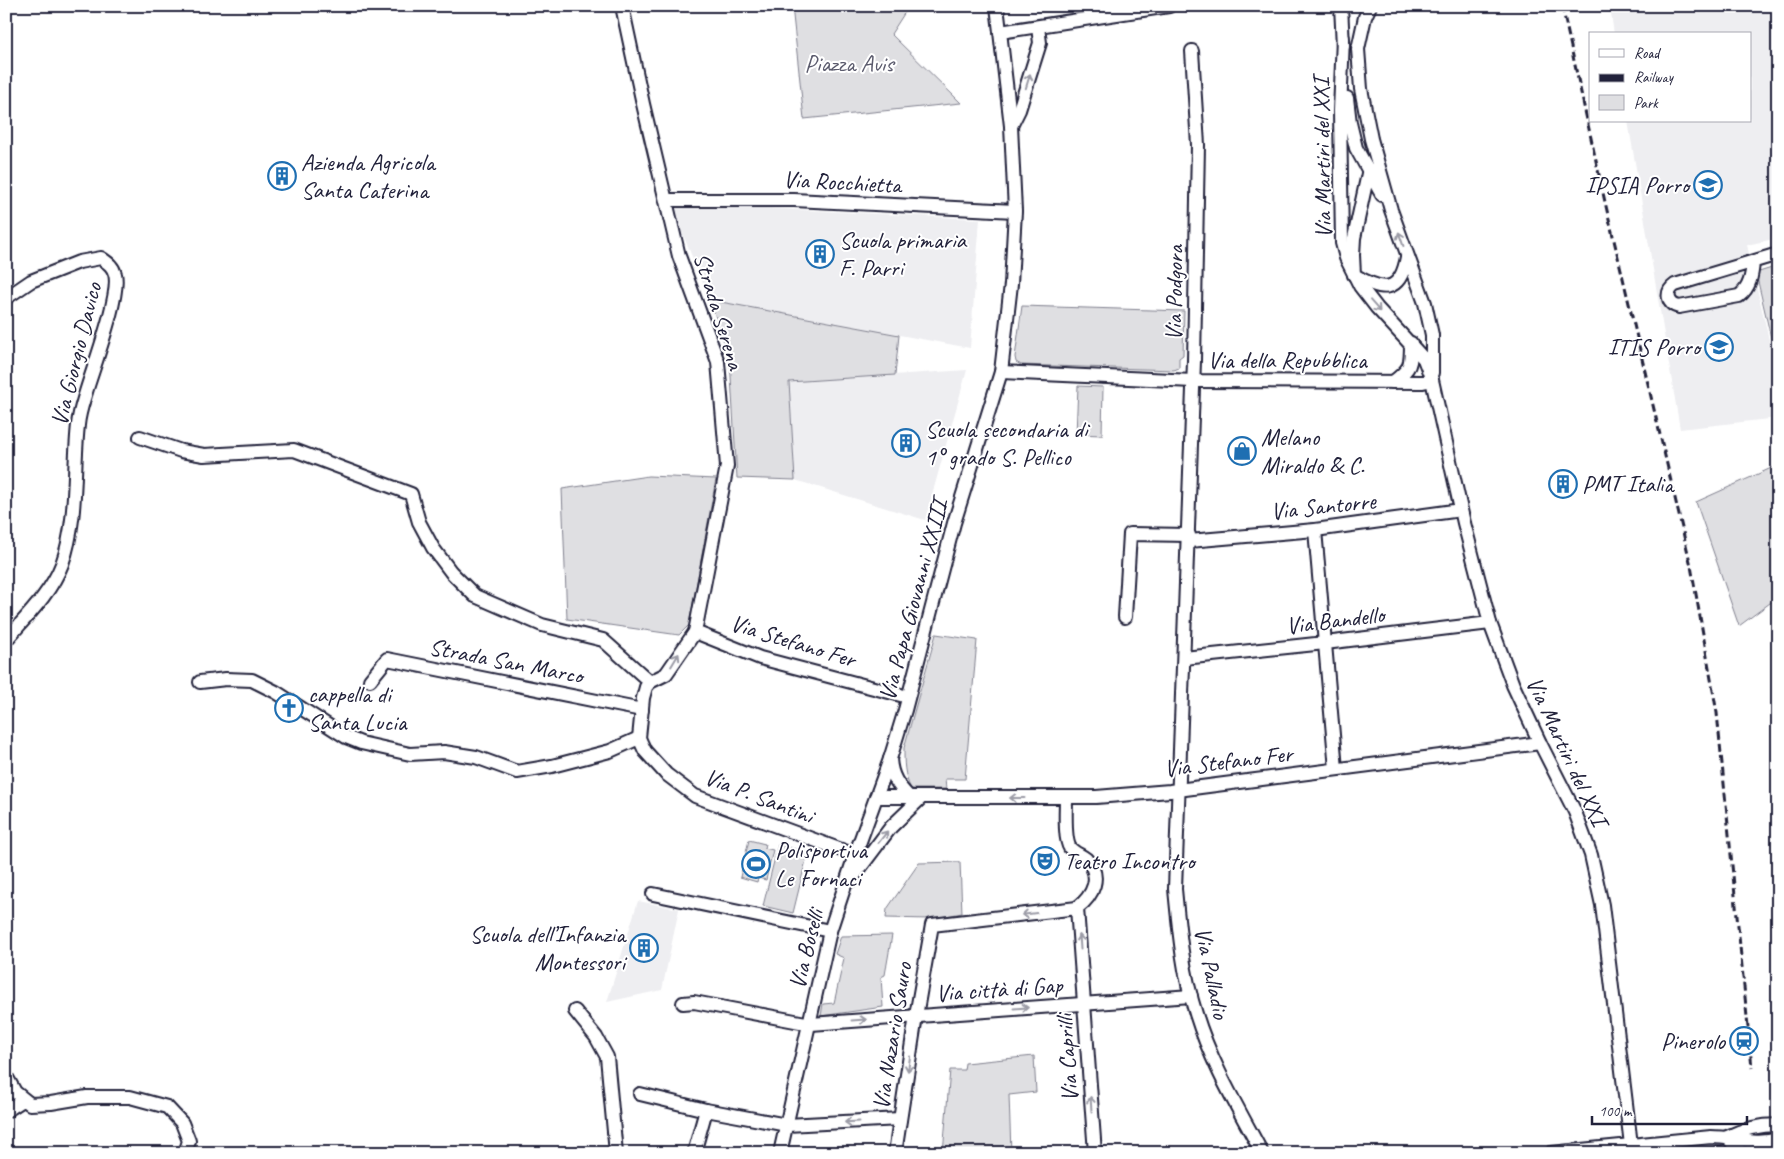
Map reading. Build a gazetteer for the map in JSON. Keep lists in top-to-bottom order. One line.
{"streets":{"street":["Via Martiri del XXI","Via Rocchietta","Via Podgora","Strada Serena","Via Giorgio Davico","Via della Repubblica","Via Santorre","Via Papa Giovanni XXIII","Via Bandello","Via Stefano Fer","Strada San Marco","Via P. Santini","Via Boselli","Via Palladio","Via città di Gap","Via Nazario Sauro","Via Caprilli"]},"crossings":[["Via Martiri del XXI","Via della Repubblica"],["Via Martiri del XXI","Via Santorre"],["Via Martiri del XXI","Via Bandello"],["Via Martiri del XXI","Via Stefano Fer"],["Via Rocchietta","Strada Serena"],["Via Rocchietta","Via Papa Giovanni XXIII"],["Via Podgora","Via della Repubblica"],["Via Podgora","Via Santorre"],["Via Podgora","Via Bandello"],["Via Podgora","Via Stefano Fer"],["Via Podgora","Via Palladio"],["Strada Serena","Via Stefano Fer"],["Via della Repubblica","Via Papa Giovanni XXIII"],["Via Papa Giovanni XXIII","Via Stefano Fer"],["Via Papa Giovanni XXIII","Via Boselli"],["Via Stefano Fer","Via Boselli"],["Via Stefano Fer","Via Palladio"],["Via P. Santini","Via Boselli"],["Via Boselli","Via città di Gap"],["Via Palladio","Via città di Gap"],["Via città di Gap","Via Nazario Sauro"],["Via città di Gap","Via Caprilli"],["Via Nazario Sauro","Via Caprilli"]],"one_way":["Via Nazario Sauro","Via Caprilli"],"parks":["Piazza Avis"],"places":{"building":["Azienda Agricola Santa Caterina","Scuola primaria F. Parri","Scuola secondaria di 1° grado S. Pellico","PMT Italia","Scuola dell’Infanzia Montessori"],"school or university":["IPSIA Porro","ITIS Porro"],"shop":["Melano Miraldo & C."],"church":["cappella di Santa Lucia"],"theatre":["Teatro Incontro"],"sports":["Polisportiva Le Fornaci"],"station":["Pinerolo"]},"legend":["Road","Railway","Park"],"scale_bar":"100 m"}
